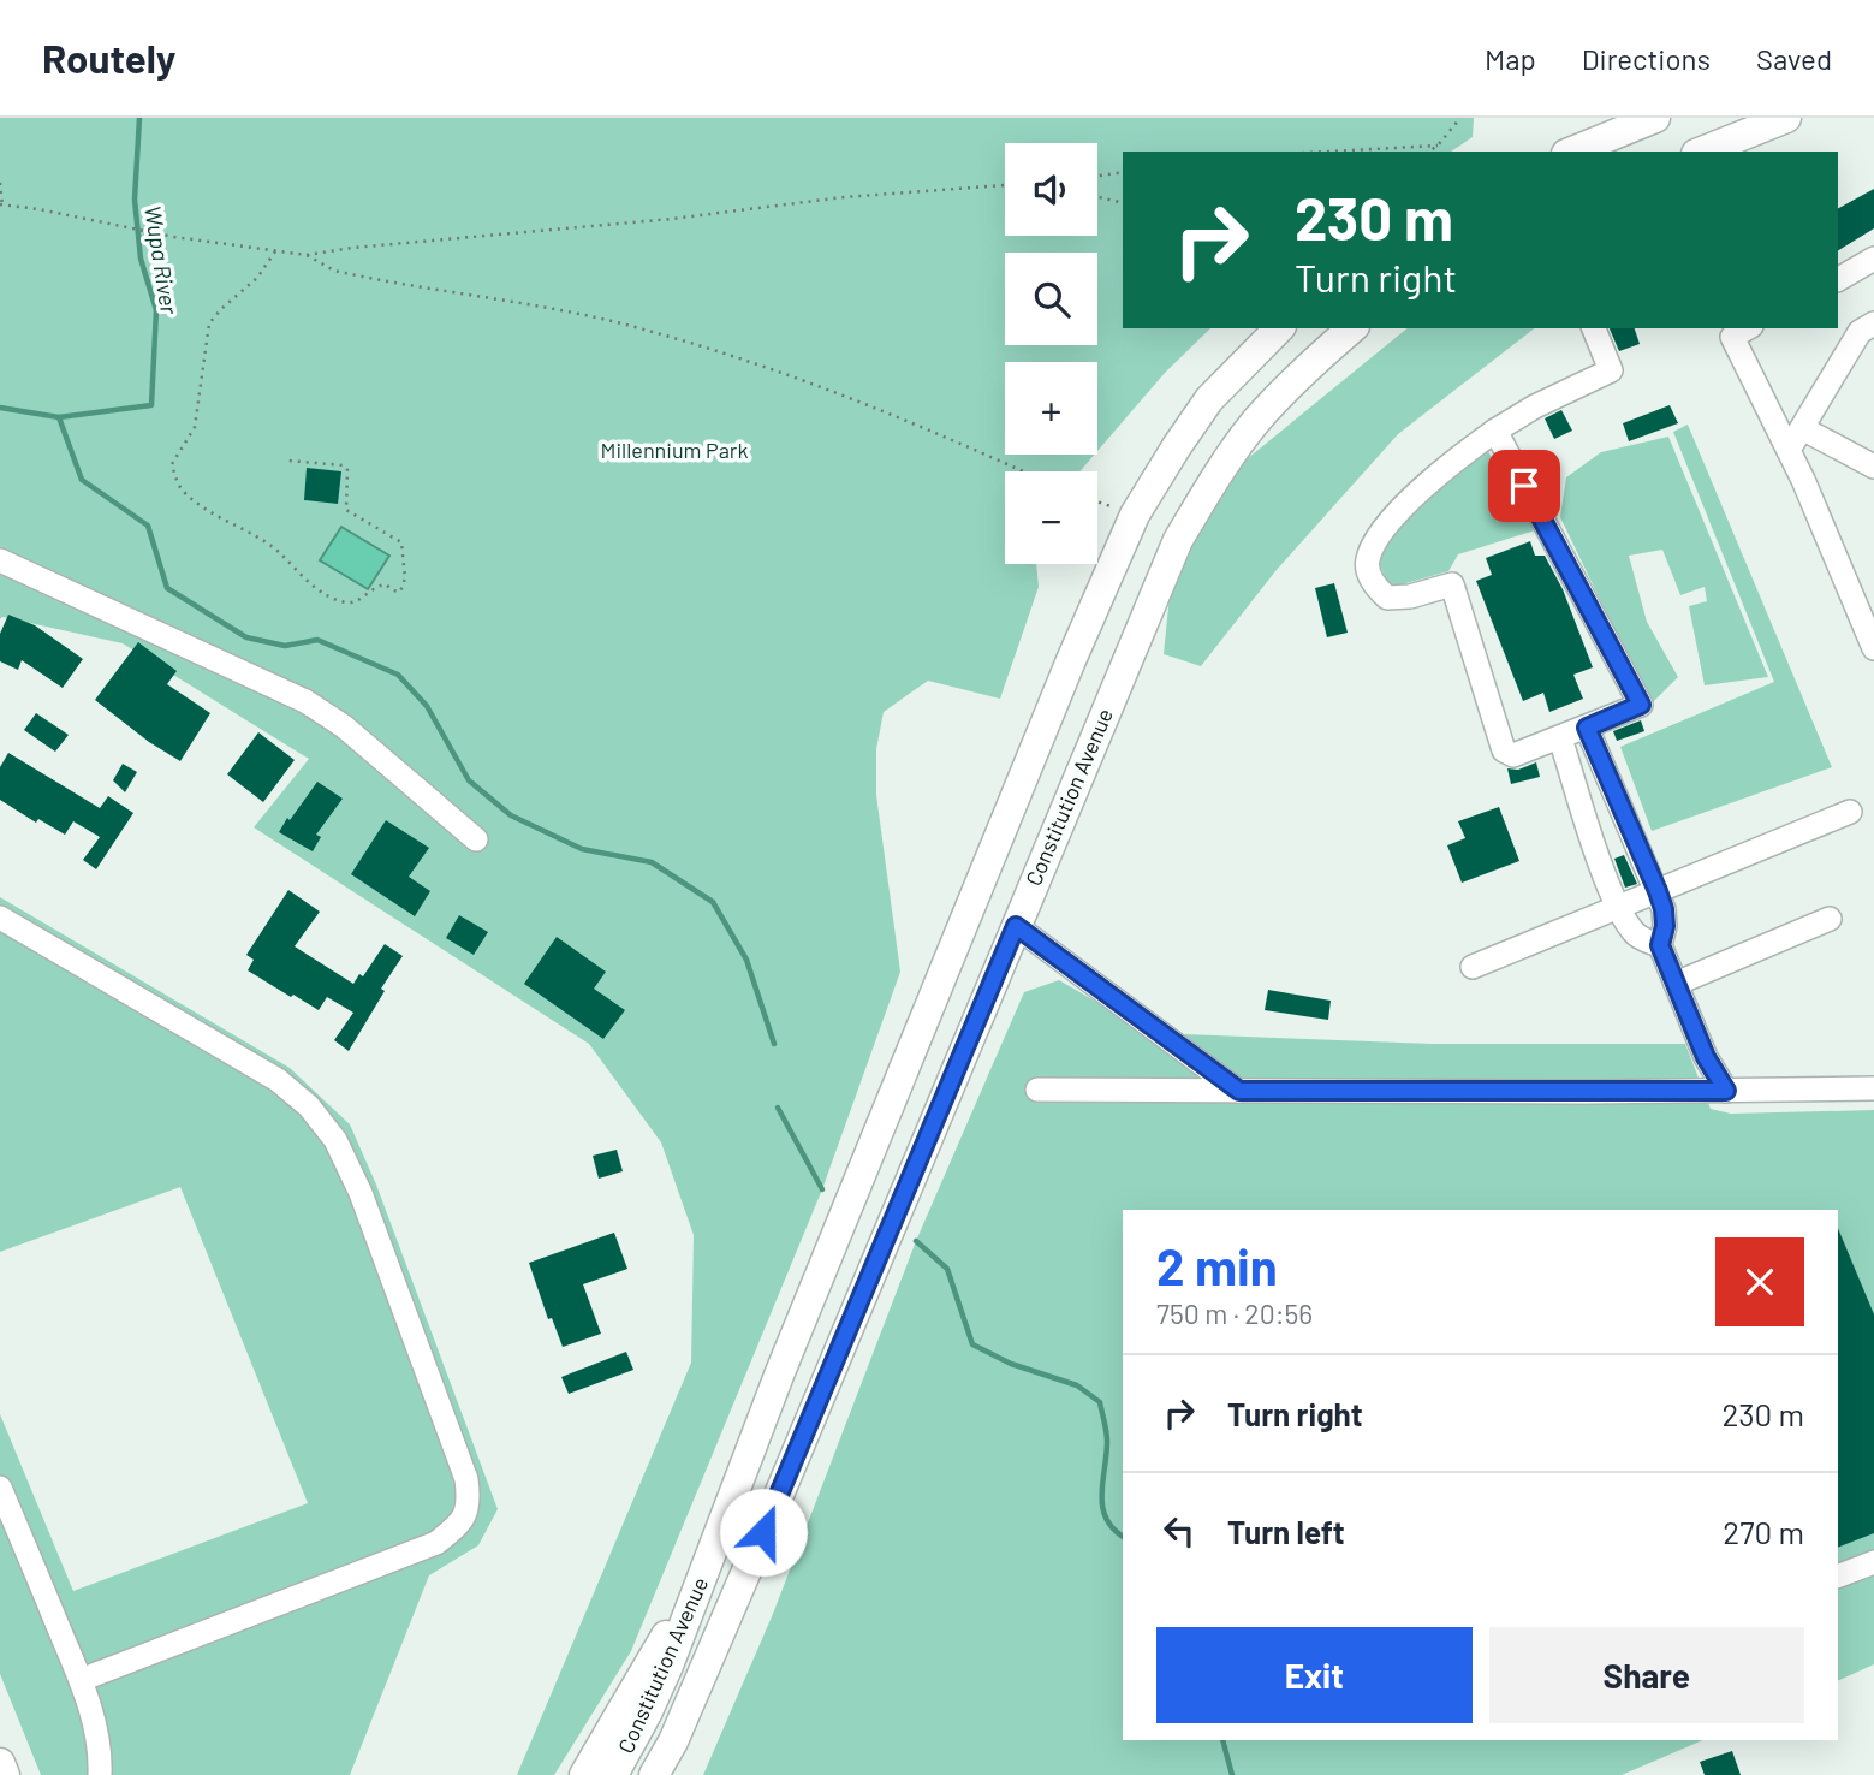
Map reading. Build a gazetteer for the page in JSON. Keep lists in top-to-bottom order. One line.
{"streets":{"main road":["Constitution Avenue"]},"water":["Wupa River"],"parks":["Millennium Park"],"page":{"header":"Routely","nav":["Map","Directions","Saved"],"map_buttons":["+","−"],"turn":["230 m","Turn right"],"heading":["2 min","750 m · 20:56"],"list":[{"name":"Turn right","value":"230 m"},{"name":"Turn left","value":"270 m"}],"buttons":["Exit","Share"]}}
